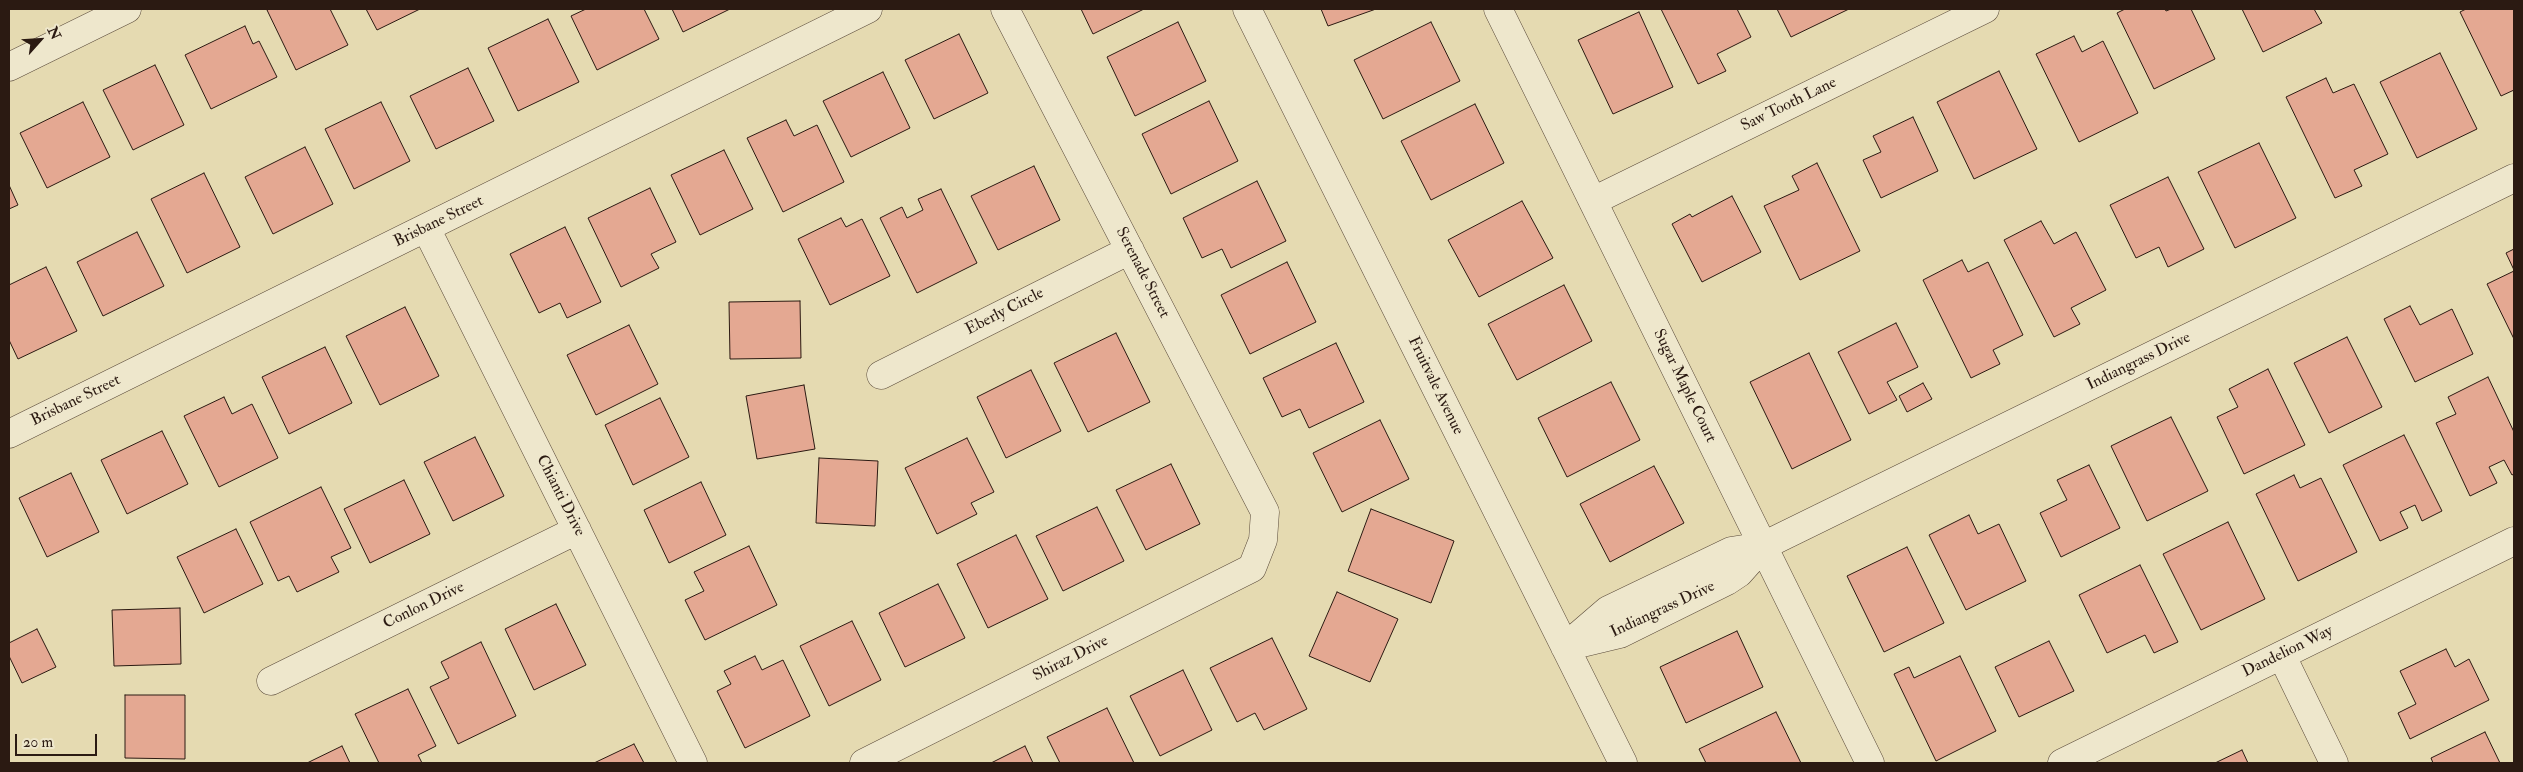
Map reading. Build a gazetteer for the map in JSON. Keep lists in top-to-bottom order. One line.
{"streets":{"street":["Saw Tooth Lane","Brisbane Street","Serenade Street","Eberly Circle","Indiangrass Drive","Fruitvale Avenue","Sugar Maple Court","Chianti Drive","Conlon Drive","Dandelion Way","Shiraz Drive"]},"crossings":[["Saw Tooth Lane","Sugar Maple Court"],["Brisbane Street","Chianti Drive"],["Serenade Street","Eberly Circle"],["Serenade Street","Shiraz Drive"],["Indiangrass Drive","Fruitvale Avenue"],["Indiangrass Drive","Sugar Maple Court"],["Chianti Drive","Conlon Drive"]],"scale_bar":"20 m","north":"top right"}
